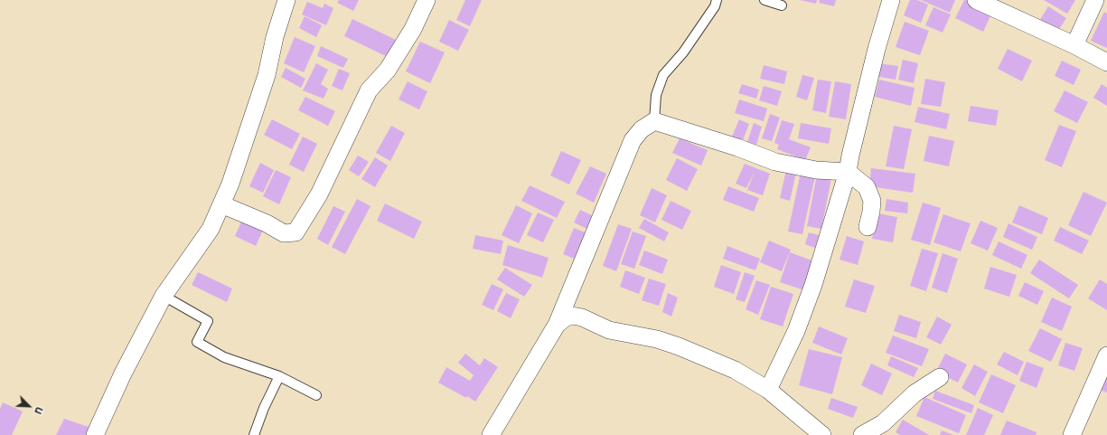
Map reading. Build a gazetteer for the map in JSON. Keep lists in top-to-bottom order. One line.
{"north":"bottom right"}
